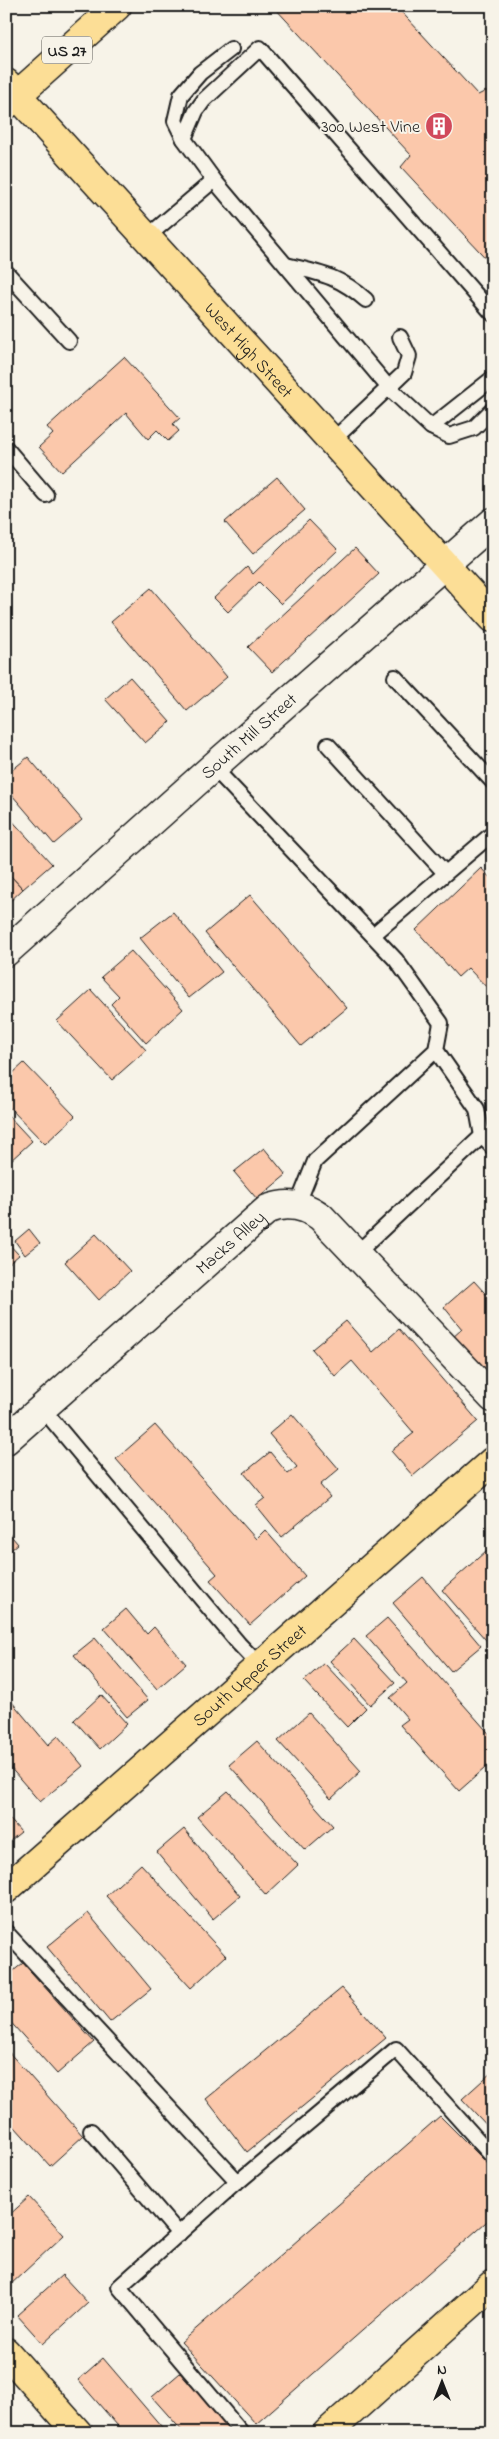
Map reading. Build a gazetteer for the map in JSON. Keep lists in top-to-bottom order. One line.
{"streets":{"main road":["US 27","West High Street","South Upper Street"],"street":["South Mill Street","Macks Alley"]},"crossings":[["US 27","West High Street"],["West High Street","South Mill Street"]],"places":{"building":["300 West Vine"]},"north":"top"}
